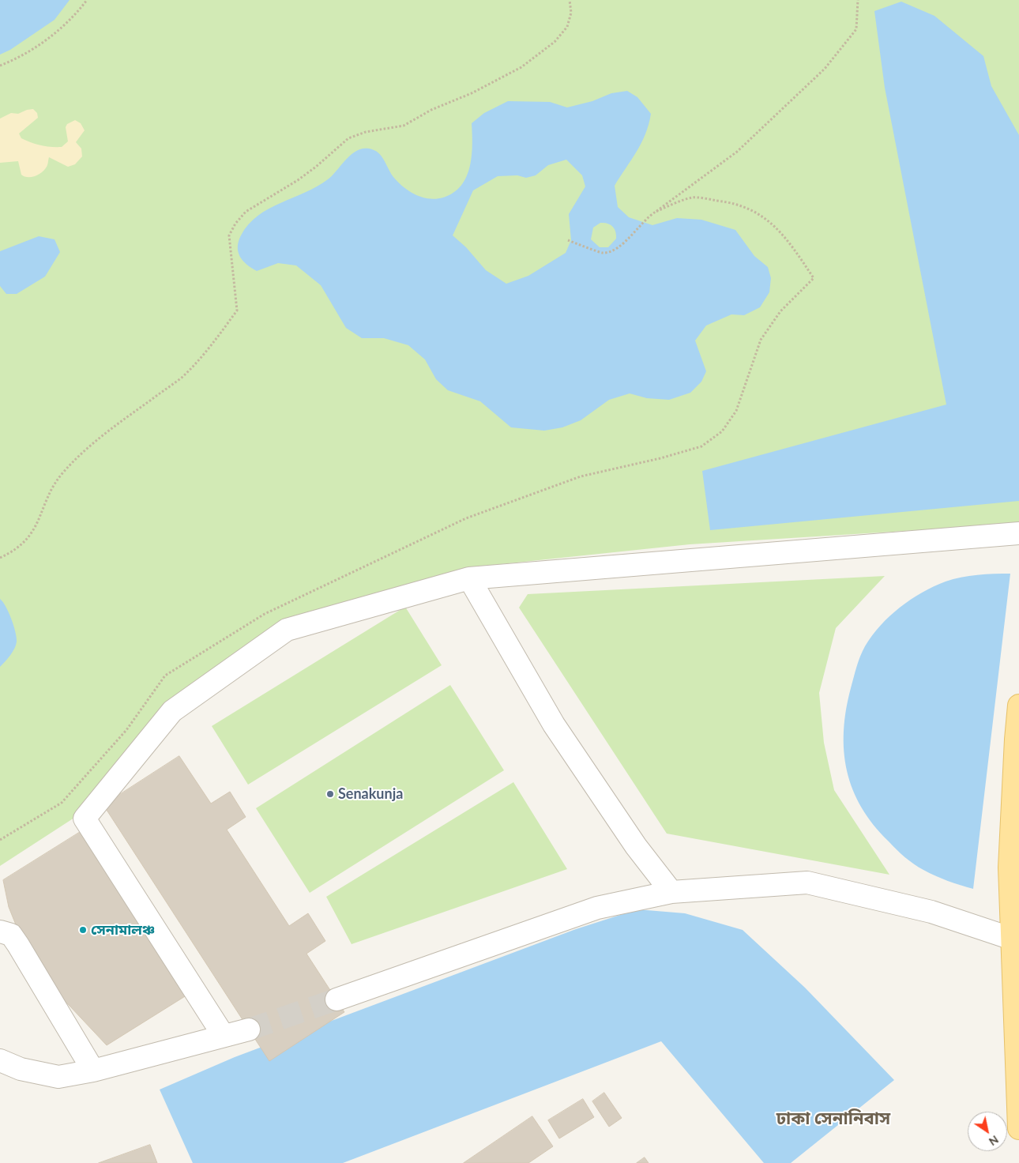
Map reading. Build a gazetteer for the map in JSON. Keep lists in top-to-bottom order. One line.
{"districts":["ঢাকা সেনানিবাস"],"places":["Senakunja","সেনামালঞ্চ"],"north":"bottom right"}
